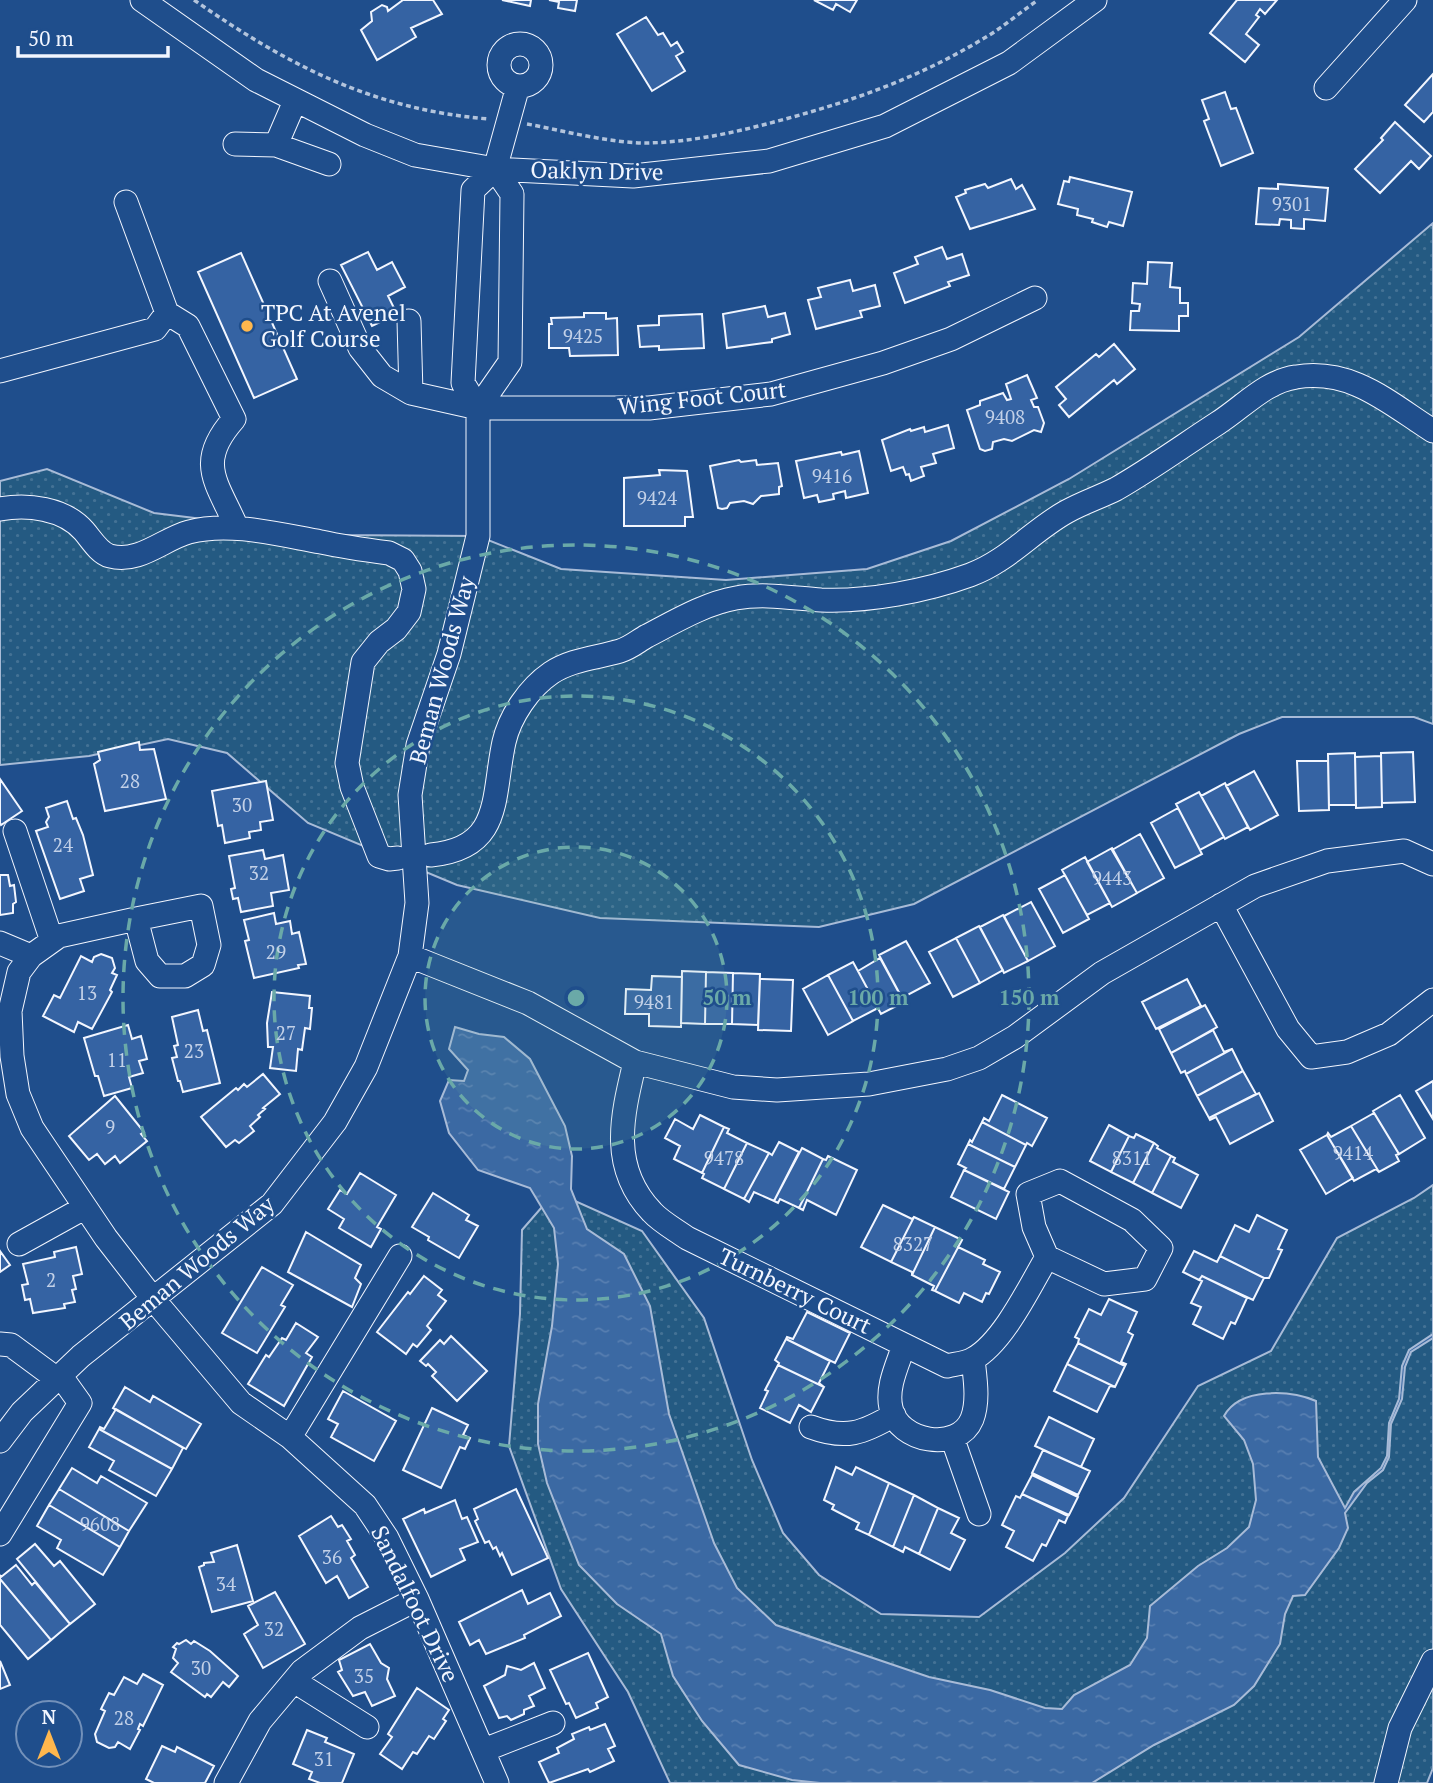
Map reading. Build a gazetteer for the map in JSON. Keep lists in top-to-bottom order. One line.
{"streets":{"street":["Oaklyn Drive","Wing Foot Court","Beman Woods Way","Turnberry Court","Sandalfoot Drive"]},"crossings":[["Oaklyn Drive","Beman Woods Way"],["Wing Foot Court","Beman Woods Way"],["Beman Woods Way","Sandalfoot Drive"]],"places":["TPC At Avenel Golf Course"],"house_numbers":["9301","9425","9408","9416","9424","28","30","24","32","9443","29","13","9481","27","23","11","9","9414","9478","8311","8327","2","9608","36","34","32","30","35","28","31"],"scale_bar":"50 m","north":"top","rings":["50 m","100 m","150 m"]}
